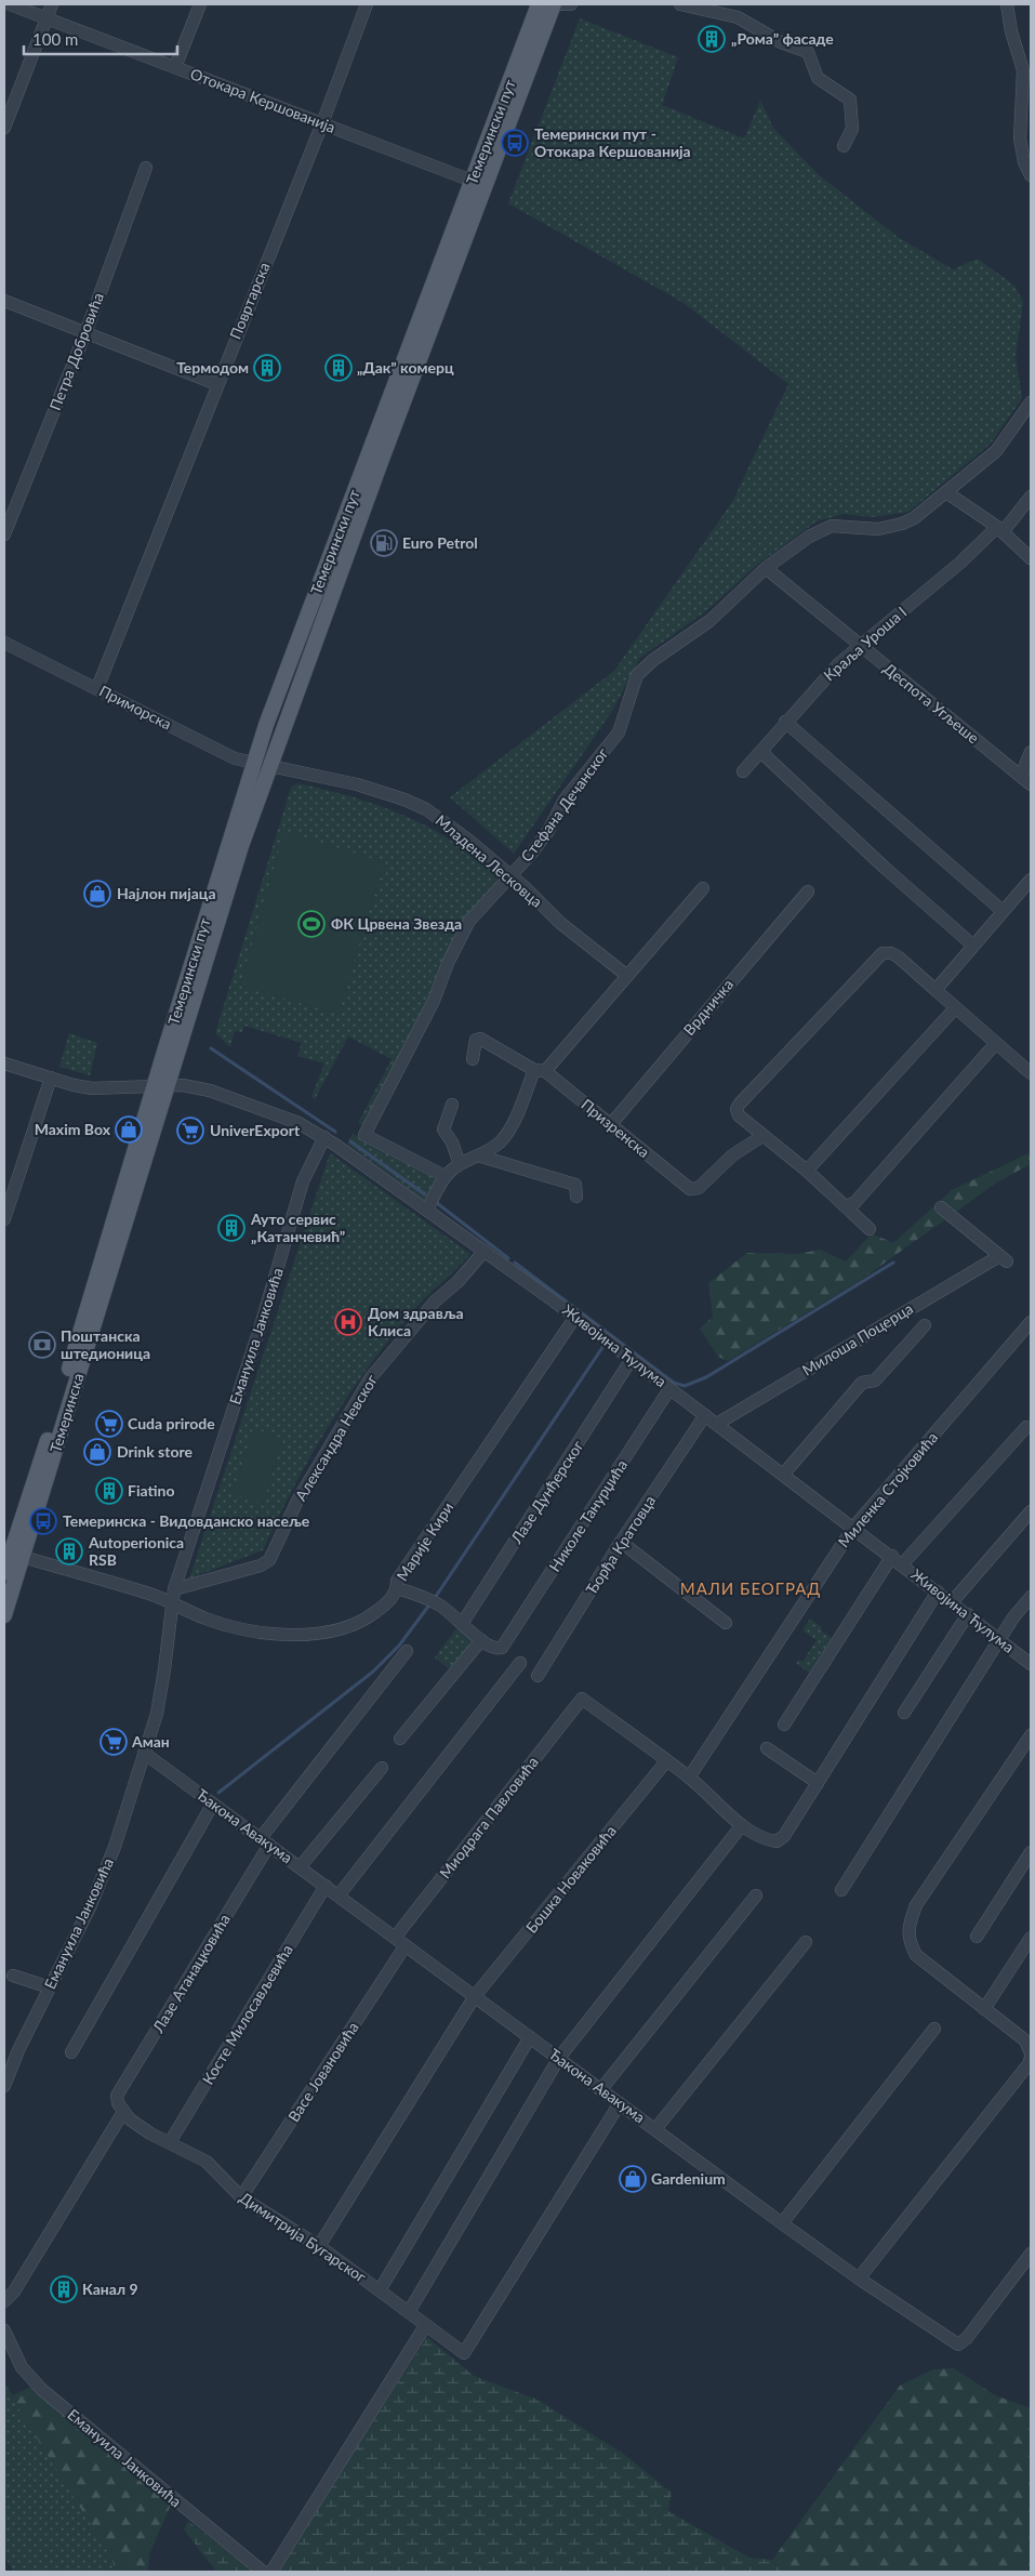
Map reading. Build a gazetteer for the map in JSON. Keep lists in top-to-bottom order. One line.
{"streets":{"main road":["Темерински пут","Темеринска"],"street":["Отокара Кершованија","Повртарска","Петра Добровића","Краља Уроша I","Деспота Угљеше","Приморска","Стефана Дечанског","Младена Лесковца","Врдничка","Призренска","Емануила Јанковића","Милоша Поцерца","Живојина Ћулума","Александра Невског","Миленка Стојковића","Лазе Дунђерског","Николе Танурџића","Марије Кири","Ђорђа Кратовца","Миодрага Павловића","Ђакона Авакума","Бошка Новаковића","Лазе Атанацковића","Косте Милосављевића","Васе Јовановића","Димитрија Бугарског"]},"crossings":[["Отокара Кершованија","Темерински пут"],["Отокара Кершованија","Повртарска"],["Темерински пут","Приморска"],["Темерински пут","Младена Лесковца"],["Темерински пут","Живојина Ћулума"],["Темерински пут","Темеринска"],["Повртарска","Приморска"],["Краља Уроша I","Деспота Угљеше"],["Деспота Угљеше","Стефана Дечанског"],["Приморска","Младена Лесковца"],["Стефана Дечанског","Младена Лесковца"],["Врдничка","Призренска"],["Емануила Јанковића","Живојина Ћулума"],["Емануила Јанковића","Александра Невског"],["Емануила Јанковића","Марије Кири"],["Емануила Јанковића","Ђакона Авакума"],["Милоша Поцерца","Живојина Ћулума"],["Живојина Ћулума","Темеринска"],["Живојина Ћулума","Александра Невског"],["Живојина Ћулума","Миленка Стојковића"],["Живојина Ћулума","Лазе Дунђерског"],["Живојина Ћулума","Николе Танурџића"],["Живојина Ћулума","Марије Кири"],["Живојина Ћулума","Ђорђа Кратовца"],["Темеринска","Марије Кири"],["Миодрага Павловића","Ђакона Авакума"],["Миодрага Павловића","Бошка Новаковића"],["Ђакона Авакума","Бошка Новаковића"],["Ђакона Авакума","Лазе Атанацковића"],["Ђакона Авакума","Косте Милосављевића"],["Ђакона Авакума","Васе Јовановића"],["Ђакона Авакума","Димитрија Бугарског"],["Бошка Новаковића","Димитрија Бугарског"],["Лазе Атанацковића","Димитрија Бугарског"],["Косте Милосављевића","Димитрија Бугарског"],["Васе Јовановића","Димитрија Бугарског"]],"districts":["МАЛИ БЕОГРАД"],"places":{"building":["„Рома” фасаде","Термодом","„Дак” комерц","Ауто сервис „Катанчевић”","Fiatino","Autoperionica RSB","Канал 9"],"bus stop":["Темерински пут - Отокара Кершованија","Темеринска - Видовданско насеље"],"fuel station":["Euro Petrol"],"shop":["Најлон пијаца","Maxim Box","Drink store","Gardenium"],"sports":["ФК Црвена Звезда"],"supermarket":["UniverExport","Cuda prirode","Аман"],"hospital":["Дом здравља Клиса"],"bank":["Поштанска штедионица"]},"scale_bar":"100 m"}
